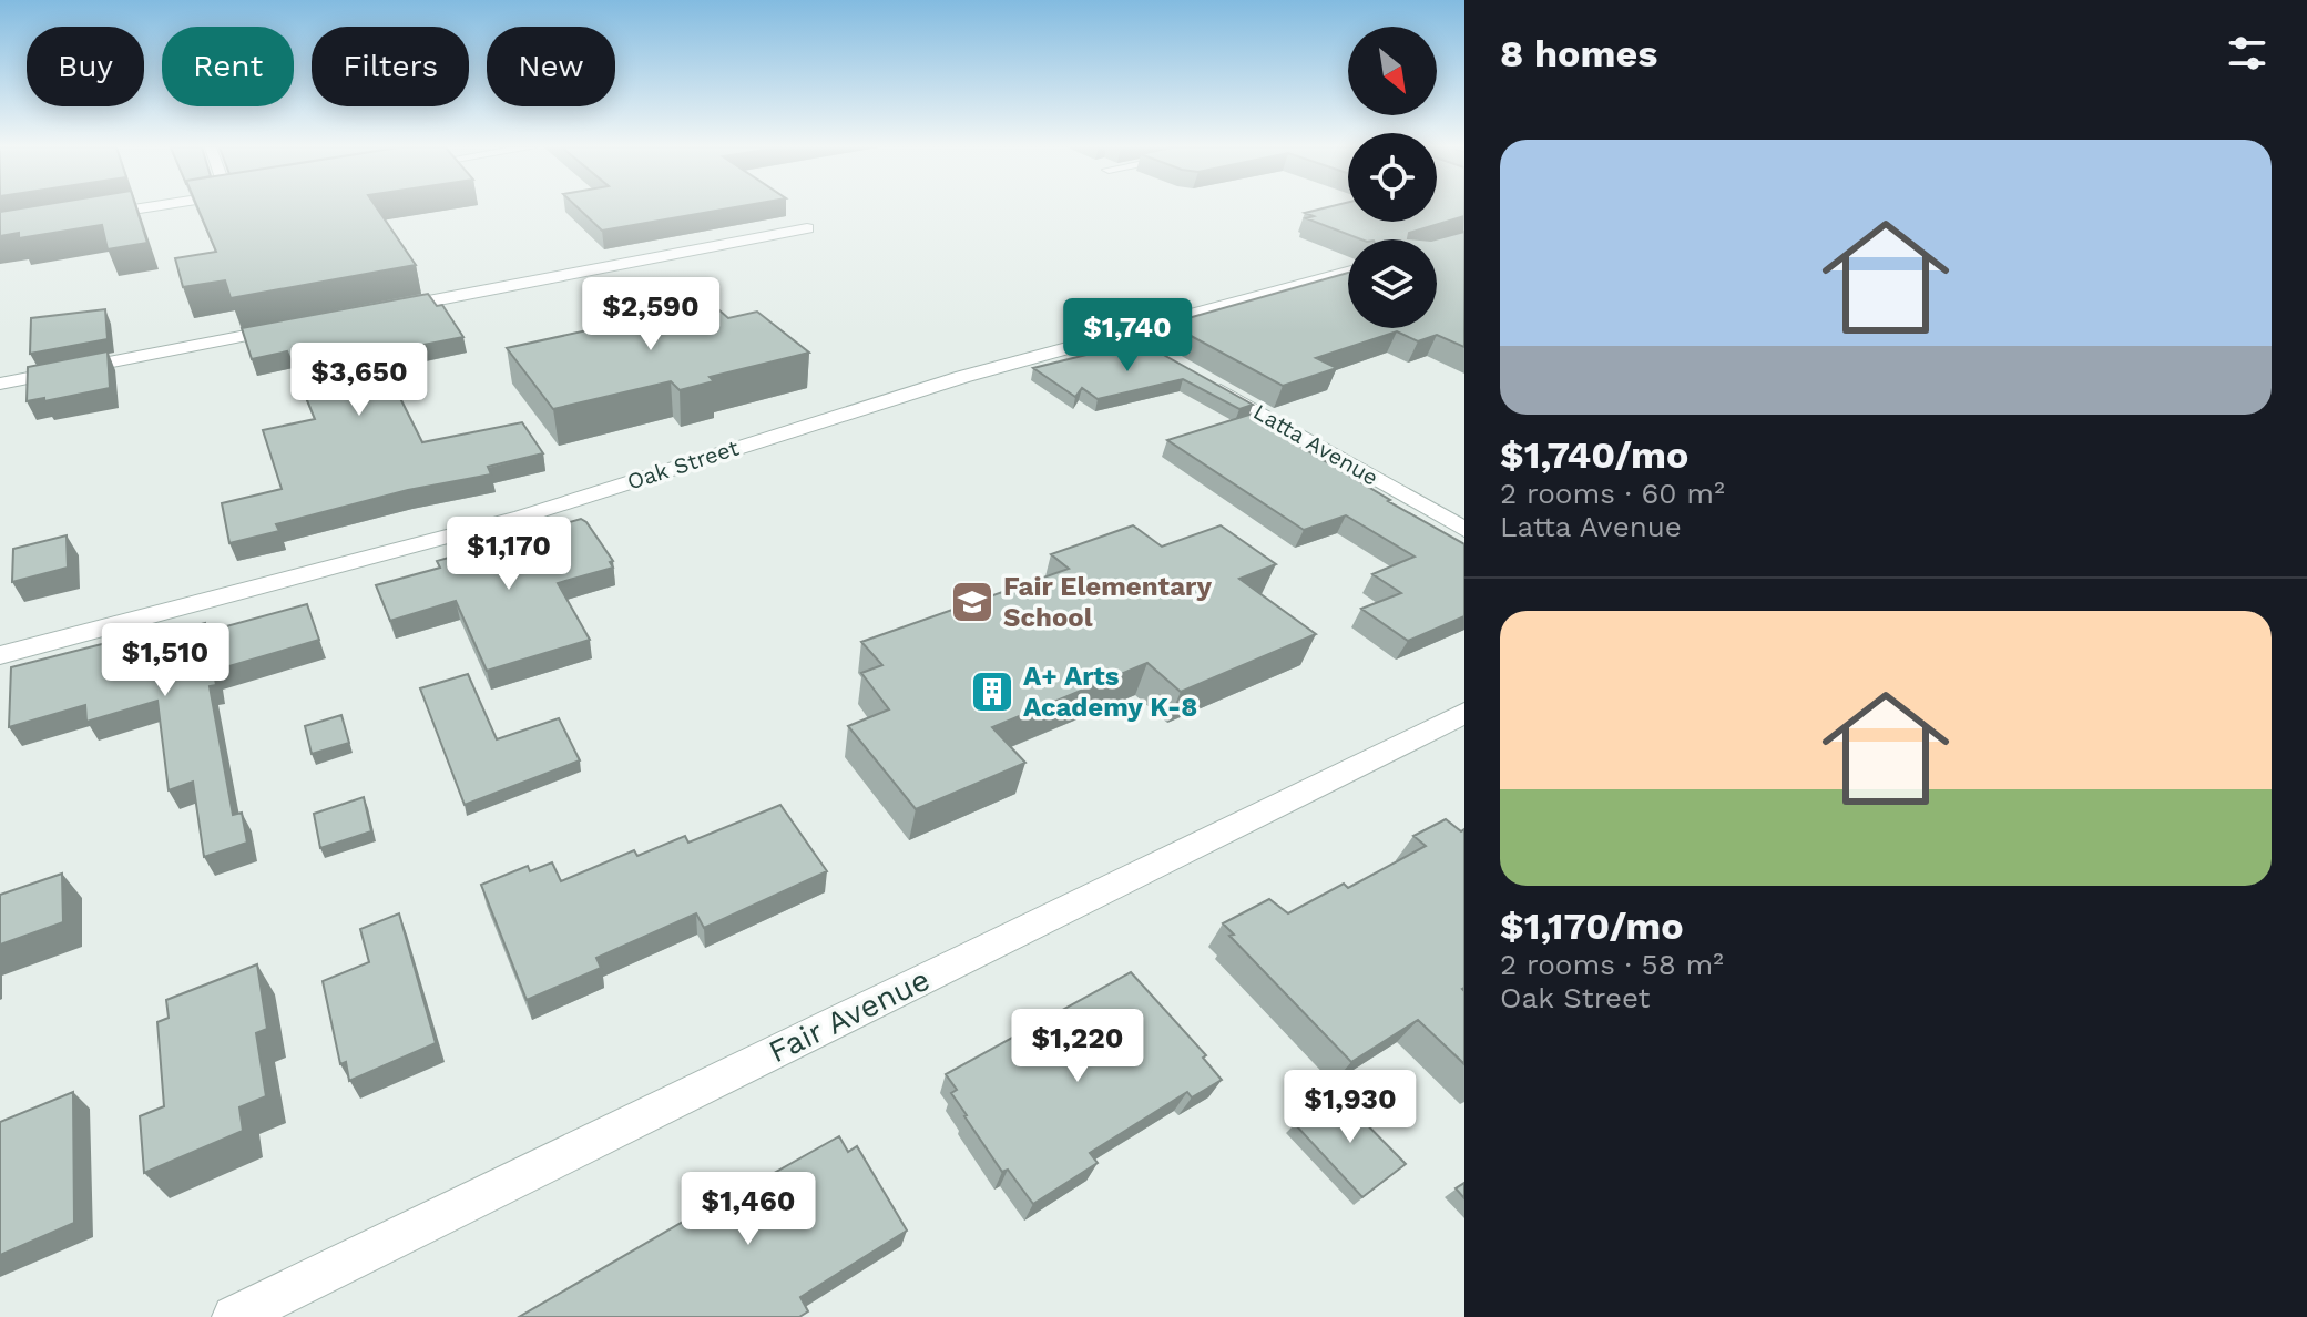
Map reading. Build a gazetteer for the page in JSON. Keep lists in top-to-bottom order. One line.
{"streets":{"street":["Latta Avenue","Oak Street","Fair Avenue"]},"places":{"school or university":["Fair Elementary School"],"building":["A+ Arts Academy K-8"]},"north":"bottom right","page":{"heading":"8 homes","chip":["Buy","Rent","Filters","New"],"list":[{"name":"$1,740/mo","note":"2 rooms · 60 m² · Latta Avenue"},{"name":"$1,170/mo","note":"2 rooms · 58 m² · Oak Street"}],"price":["$2,590","$1,740","$3,650","$1,170","$1,510","$1,220","$1,930","$1,460"]}}
